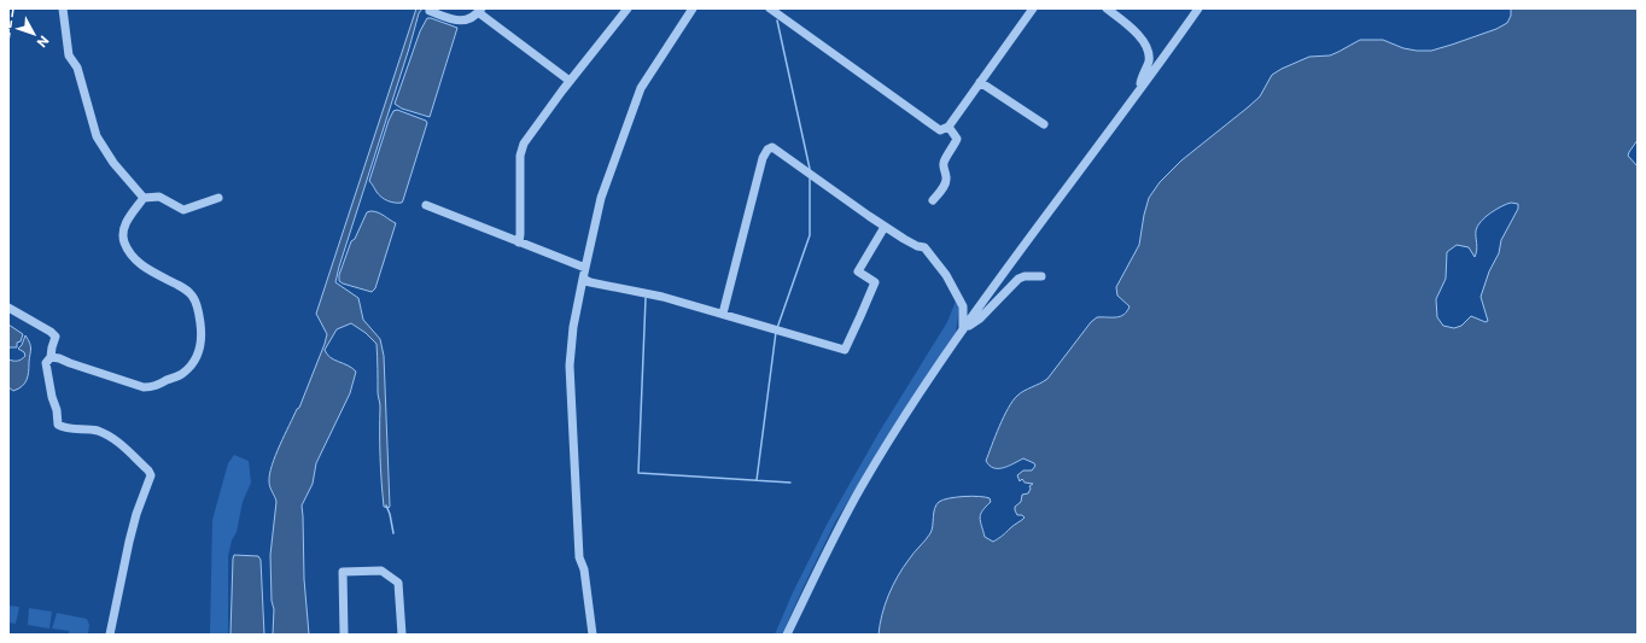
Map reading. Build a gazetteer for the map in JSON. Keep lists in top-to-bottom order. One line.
{"north":"bottom right"}
